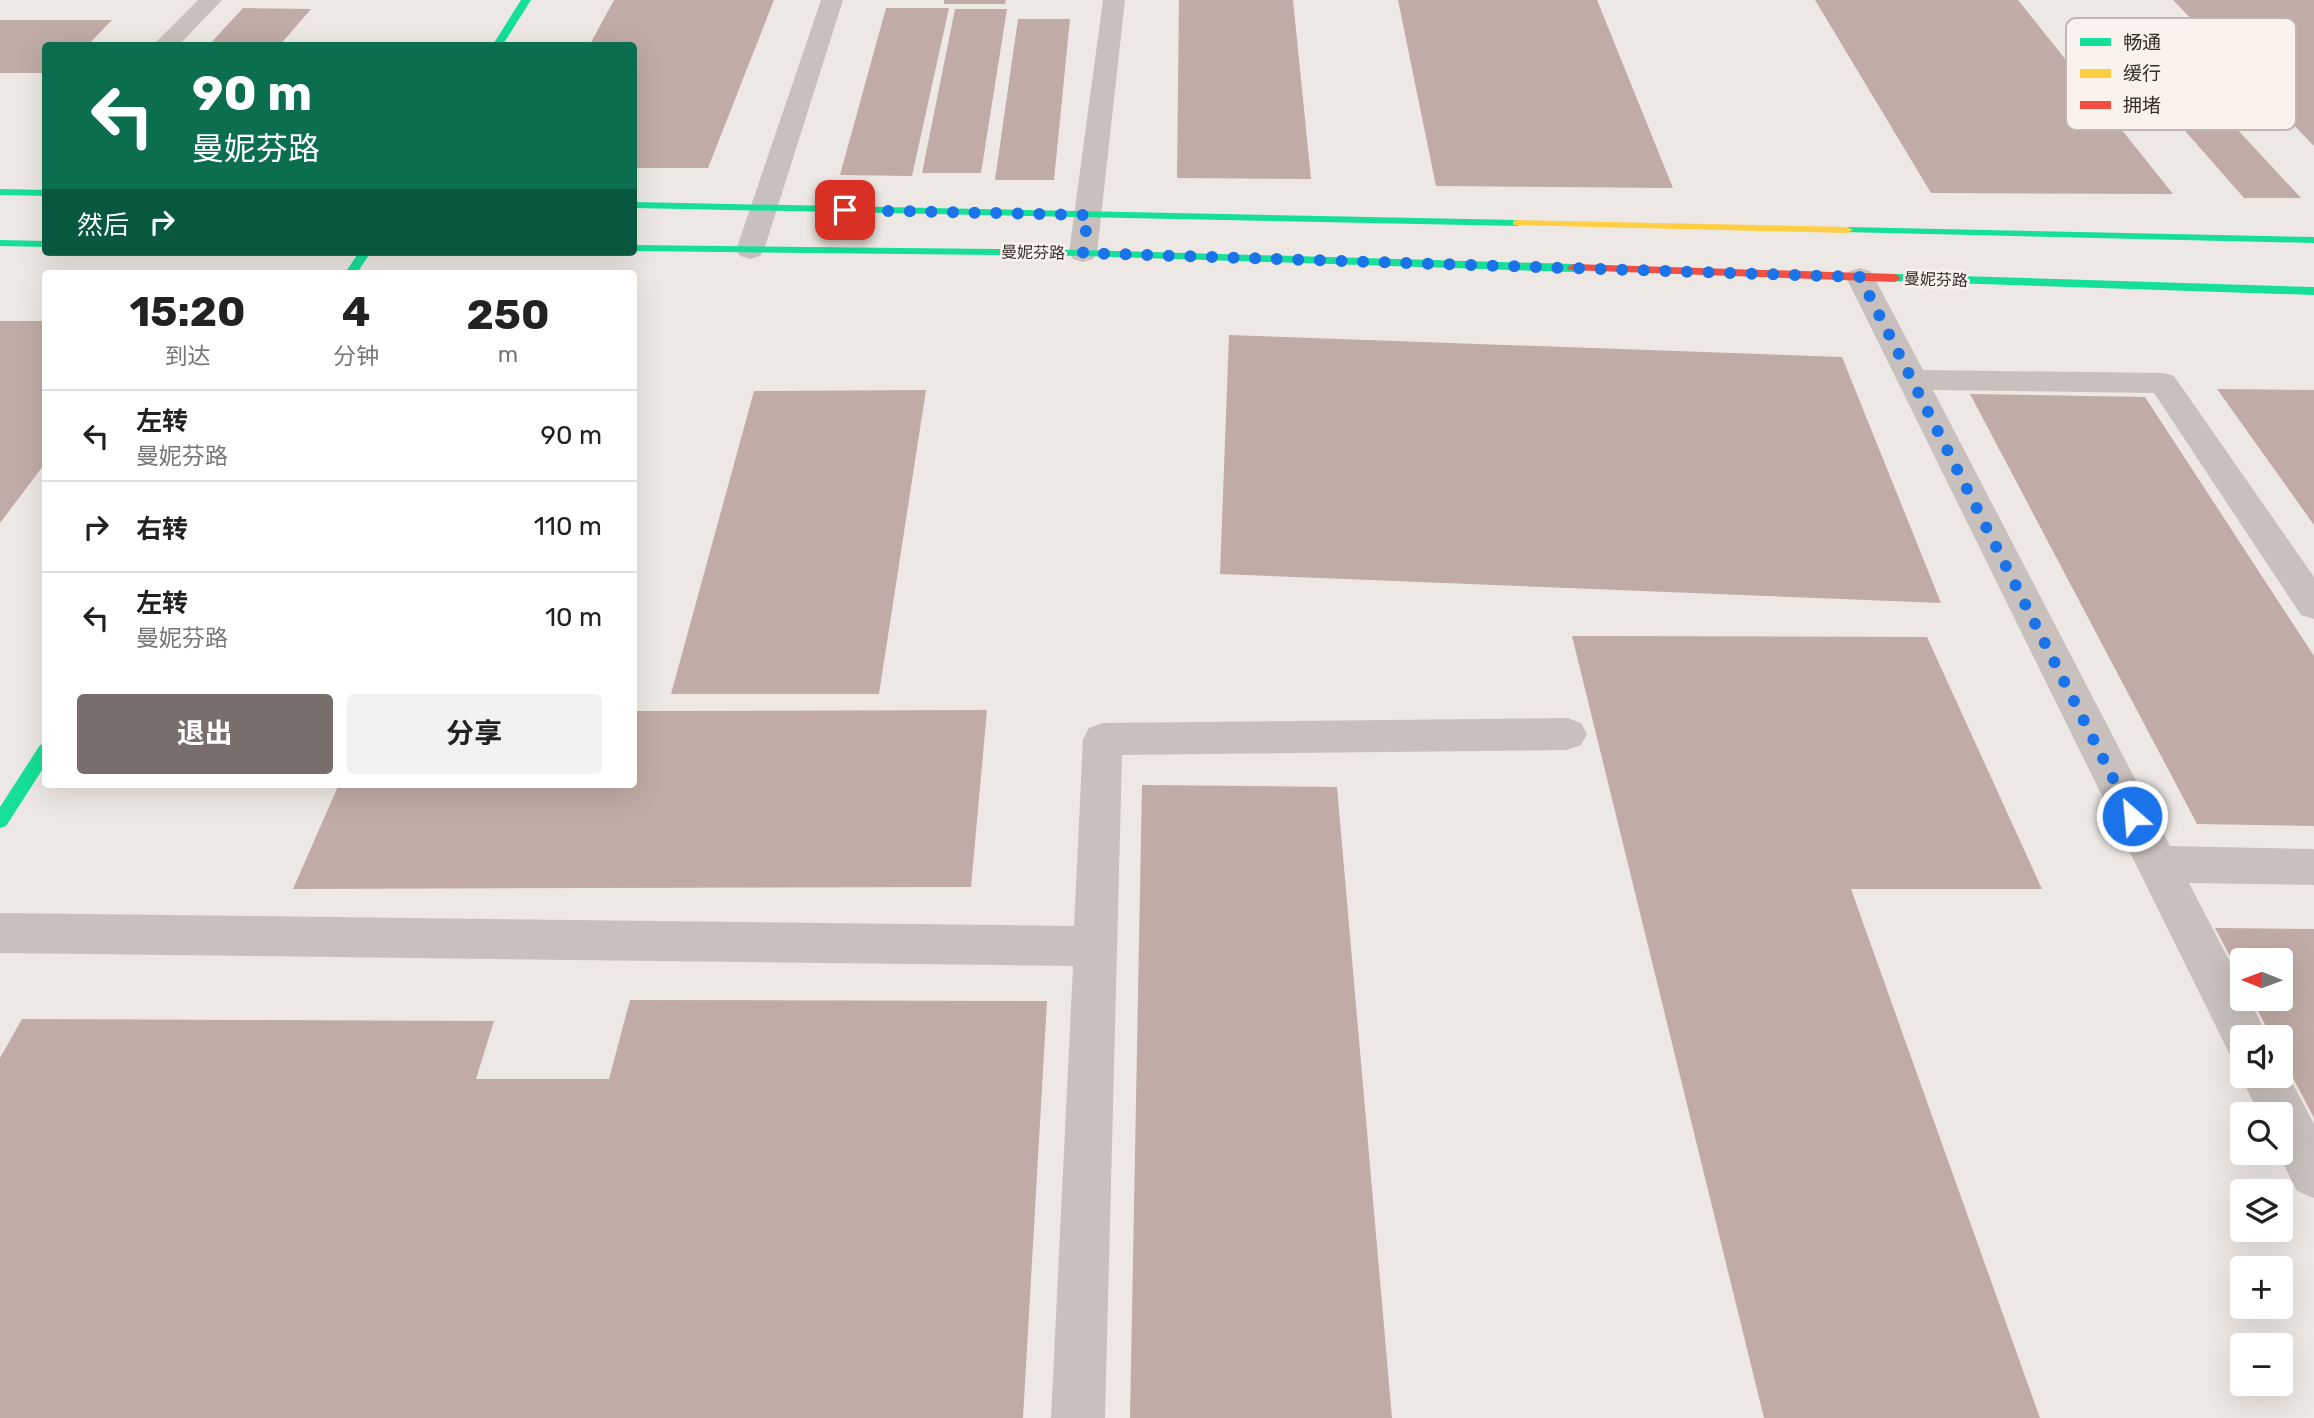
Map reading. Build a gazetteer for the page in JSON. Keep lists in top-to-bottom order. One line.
{"streets":{"main road":["曼妮芬路"]},"legend":["畅通","缓行","拥堵"],"north":"left","page":{"turn":["90 m","曼妮芬路"],"then":"然后","eta":["15:20","到达","4","分钟","250","m"],"list":[{"name":"左转","note":"曼妮芬路","value":"90 m"},{"name":"右转","value":"110 m"},{"name":"左转","note":"曼妮芬路","value":"10 m"}],"buttons":["退出","分享"],"map_buttons":["+","−"]}}
